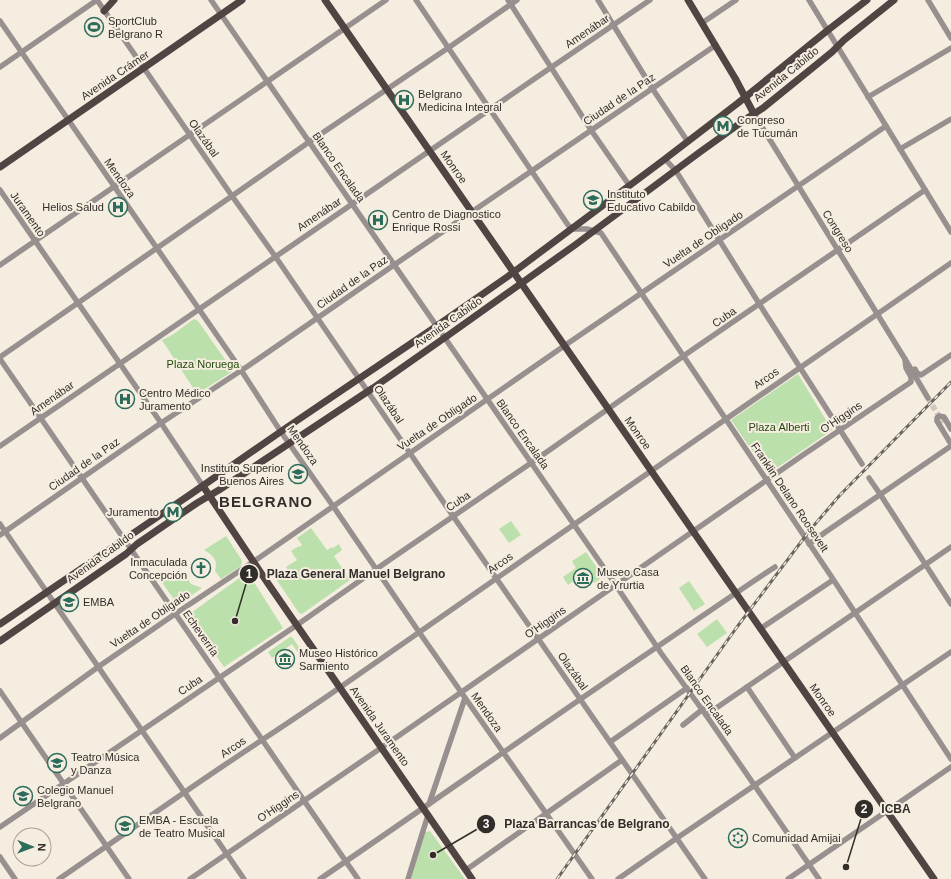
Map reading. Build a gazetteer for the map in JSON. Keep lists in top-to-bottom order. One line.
{"streets":{"main road":["Avenida Cabildo","Avenida Crámer","Monroe","Avenida Juramento"],"street":["Amenábar","Ciudad de la Paz","Olazábal","Blanco Encalada","Mendoza","Juramento","Congreso","Vuelta de Obligado","Cuba","Arcos","O'Higgins","Franklin Delano Roosevelt","Echeverría"]},"crossings":[["Amenábar","Olazábal"],["Amenábar","Blanco Encalada"],["Amenábar","Monroe"],["Amenábar","Mendoza"],["Amenábar","Juramento"],["Amenábar","Echeverría"],["Avenida Cabildo","Olazábal"],["Avenida Cabildo","Blanco Encalada"],["Avenida Cabildo","Monroe"],["Avenida Cabildo","Mendoza"],["Avenida Cabildo","Juramento"],["Avenida Cabildo","Congreso"],["Avenida Cabildo","Franklin Delano Roosevelt"],["Avenida Cabildo","Echeverría"],["Avenida Cabildo","Avenida Juramento"],["Avenida Crámer","Olazábal"],["Avenida Crámer","Blanco Encalada"],["Avenida Crámer","Mendoza"],["Ciudad de la Paz","Olazábal"],["Ciudad de la Paz","Blanco Encalada"],["Ciudad de la Paz","Monroe"],["Ciudad de la Paz","Mendoza"],["Ciudad de la Paz","Juramento"],["Ciudad de la Paz","Echeverría"],["Olazábal","Vuelta de Obligado"],["Olazábal","Cuba"],["Olazábal","Arcos"],["Olazábal","O'Higgins"],["Blanco Encalada","Vuelta de Obligado"],["Blanco Encalada","Cuba"],["Blanco Encalada","Arcos"],["Blanco Encalada","O'Higgins"],["Monroe","Vuelta de Obligado"],["Monroe","Cuba"],["Monroe","Arcos"],["Monroe","O'Higgins"],["Mendoza","Vuelta de Obligado"],["Mendoza","Cuba"],["Mendoza","Arcos"],["Mendoza","O'Higgins"],["Juramento","Avenida Juramento"],["Congreso","Vuelta de Obligado"],["Congreso","Cuba"],["Congreso","Arcos"],["Congreso","O'Higgins"],["Vuelta de Obligado","Franklin Delano Roosevelt"],["Vuelta de Obligado","Echeverría"],["Vuelta de Obligado","Avenida Juramento"],["Cuba","Franklin Delano Roosevelt"],["Cuba","Echeverría"],["Cuba","Avenida Juramento"],["Arcos","Franklin Delano Roosevelt"],["Arcos","Echeverría"],["Arcos","Avenida Juramento"],["O'Higgins","Franklin Delano Roosevelt"],["O'Higgins","Echeverría"],["O'Higgins","Avenida Juramento"]],"districts":["BELGRANO"],"parks":["Plaza Noruega","Plaza Alberti"],"places":{"sports":["SportClub Belgrano R"],"hospital":["Belgrano Medicina Integral","Helios Salud","Centro de Diagnostico Enrique Rossi","Centro Médico Juramento"],"metro station":["Congreso de Tucumán","Juramento"],"school or university":["Instituto Educativo Cabildo","Instituto Superior Buenos Aires","EMBA","Teatro Música y Danza","Colegio Manuel Belgrano","EMBA - Escuela de Teatro Musical"],"church":["Inmaculada Concepción"],"museum":["Museo Casa de Yrurtia","Museo Histórico Sarmiento"],"other":["Plaza General Manuel Belgrano","Plaza Barrancas de Belgrano","ICBA"],"synagogue":["Comunidad Amijai"]},"north":"right"}
